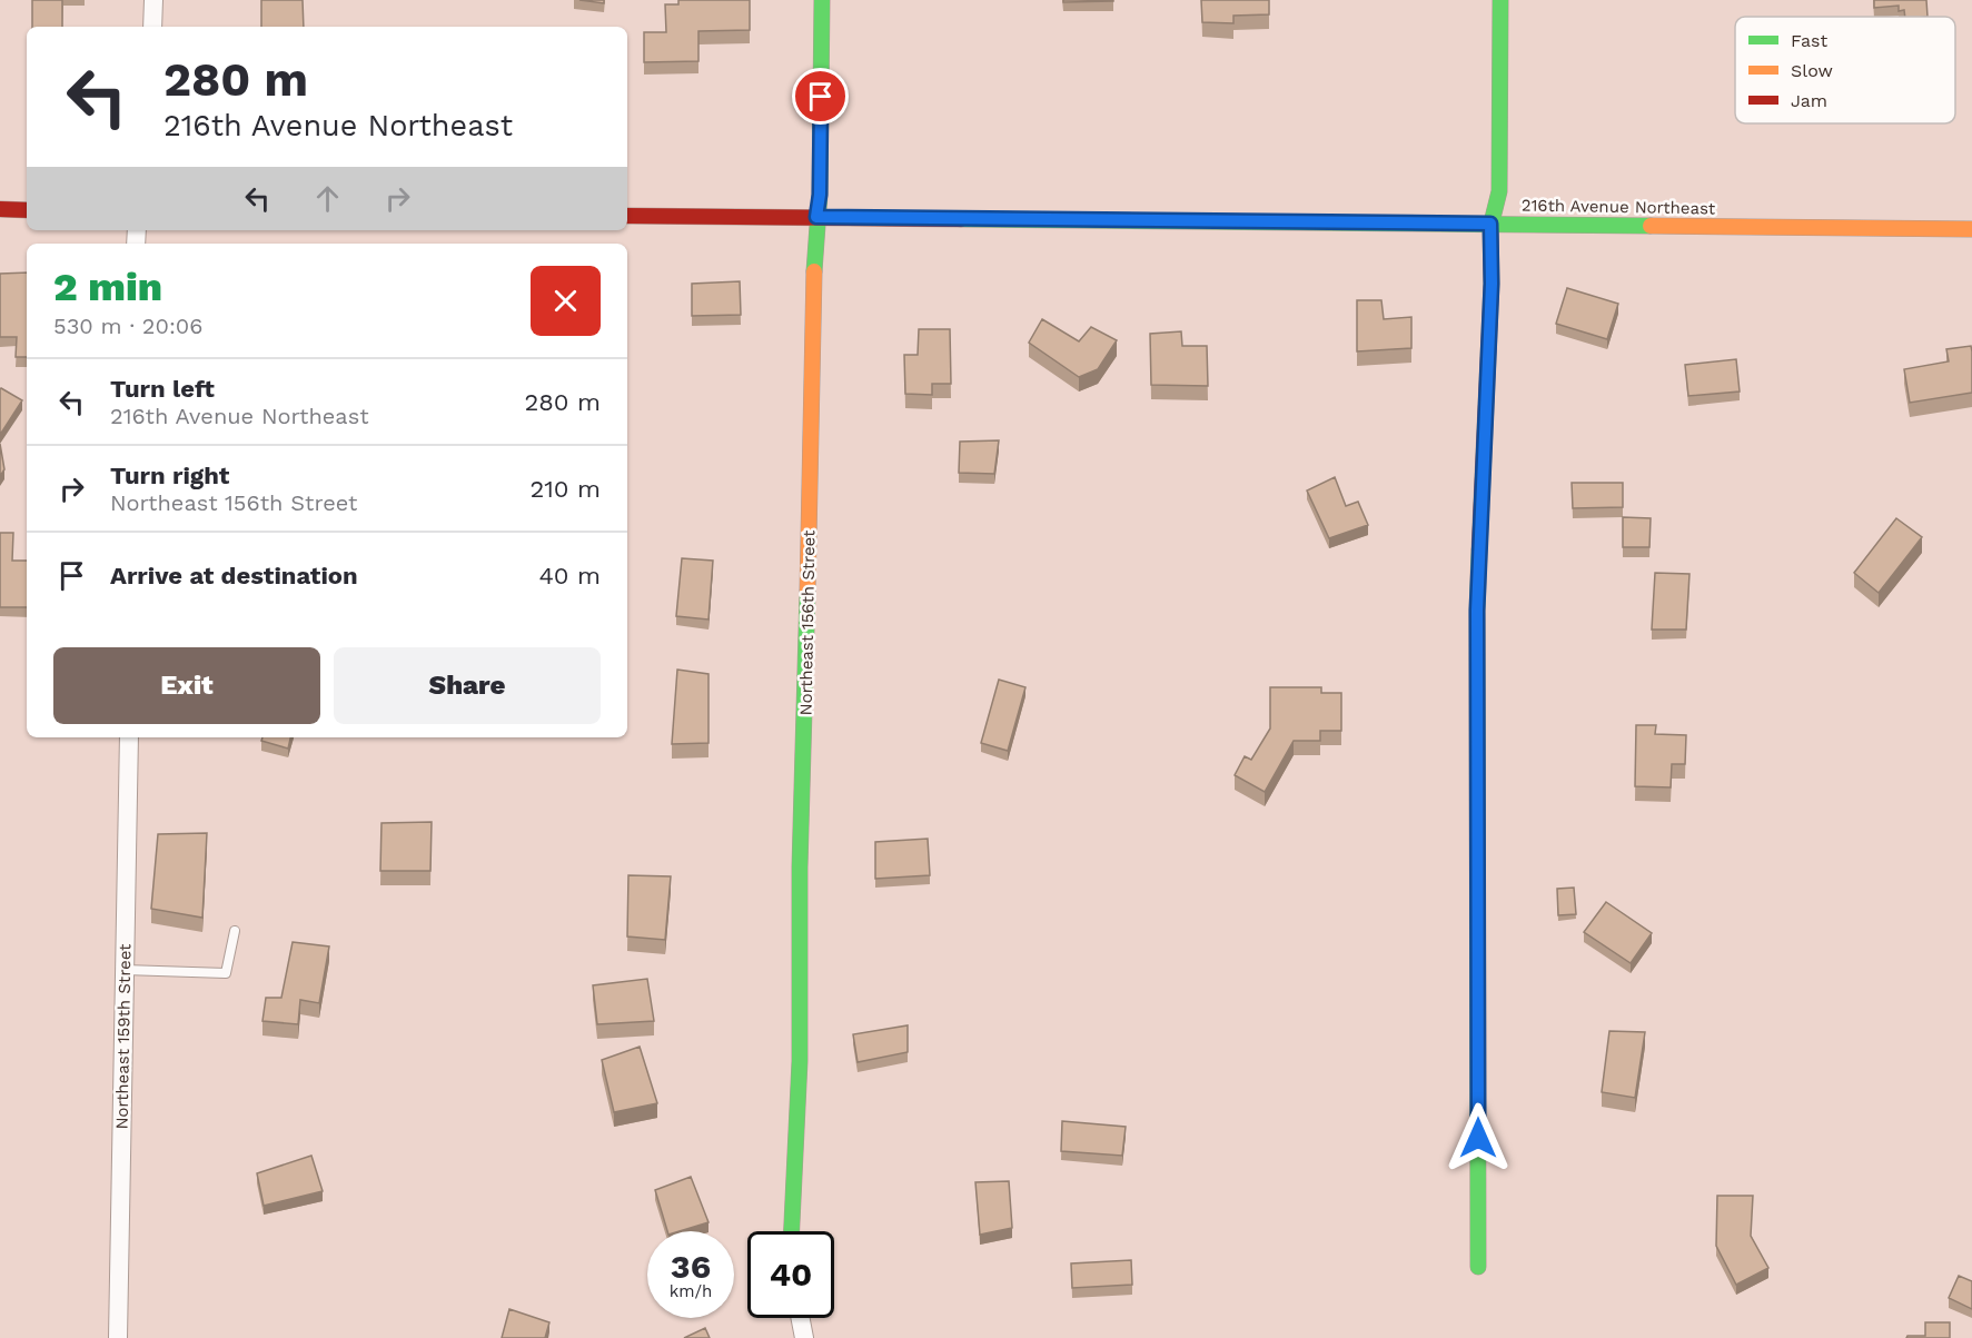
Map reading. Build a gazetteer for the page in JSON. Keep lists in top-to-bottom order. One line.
{"streets":{"street":["216th Avenue Northeast","Northeast 156th Street","Northeast 159th Street"]},"crossings":[["216th Avenue Northeast","Northeast 156th Street"]],"legend":["Fast","Slow","Jam"],"page":{"turn":["280 m","216th Avenue Northeast"],"heading":["2 min","530 m · 20:06"],"list":[{"name":"Turn left","note":"216th Avenue Northeast","value":"280 m"},{"name":"Turn right","note":"Northeast 156th Street","value":"210 m"},{"name":"Arrive at destination","value":"40 m"}],"buttons":["Exit","Share"],"speed":"36 km/h","limit":"40"}}
